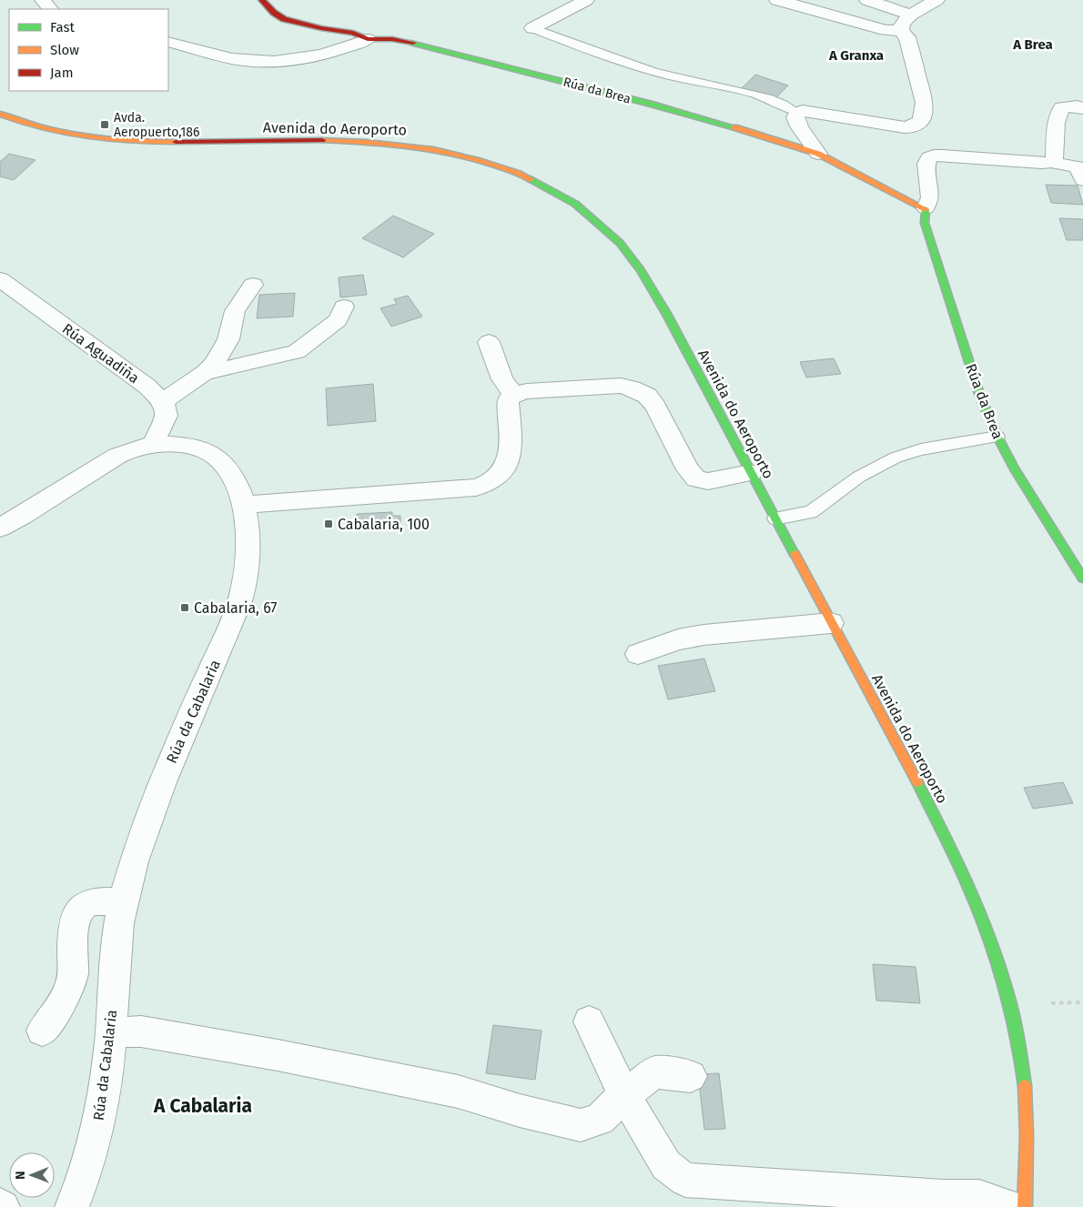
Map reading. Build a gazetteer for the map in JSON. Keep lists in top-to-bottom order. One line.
{"streets":{"main road":["Rúa da Brea","Avenida do Aeroporto"],"street":["Rúa Aguadiña","Rúa da Cabalaria"]},"districts":["A Brea","A Granxa","A Cabalaria"],"places":{"transit":["Avda. Aeropuerto,186","Cabalaria, 100","Cabalaria, 67"]},"legend":["Fast","Slow","Jam"],"north":"left"}
